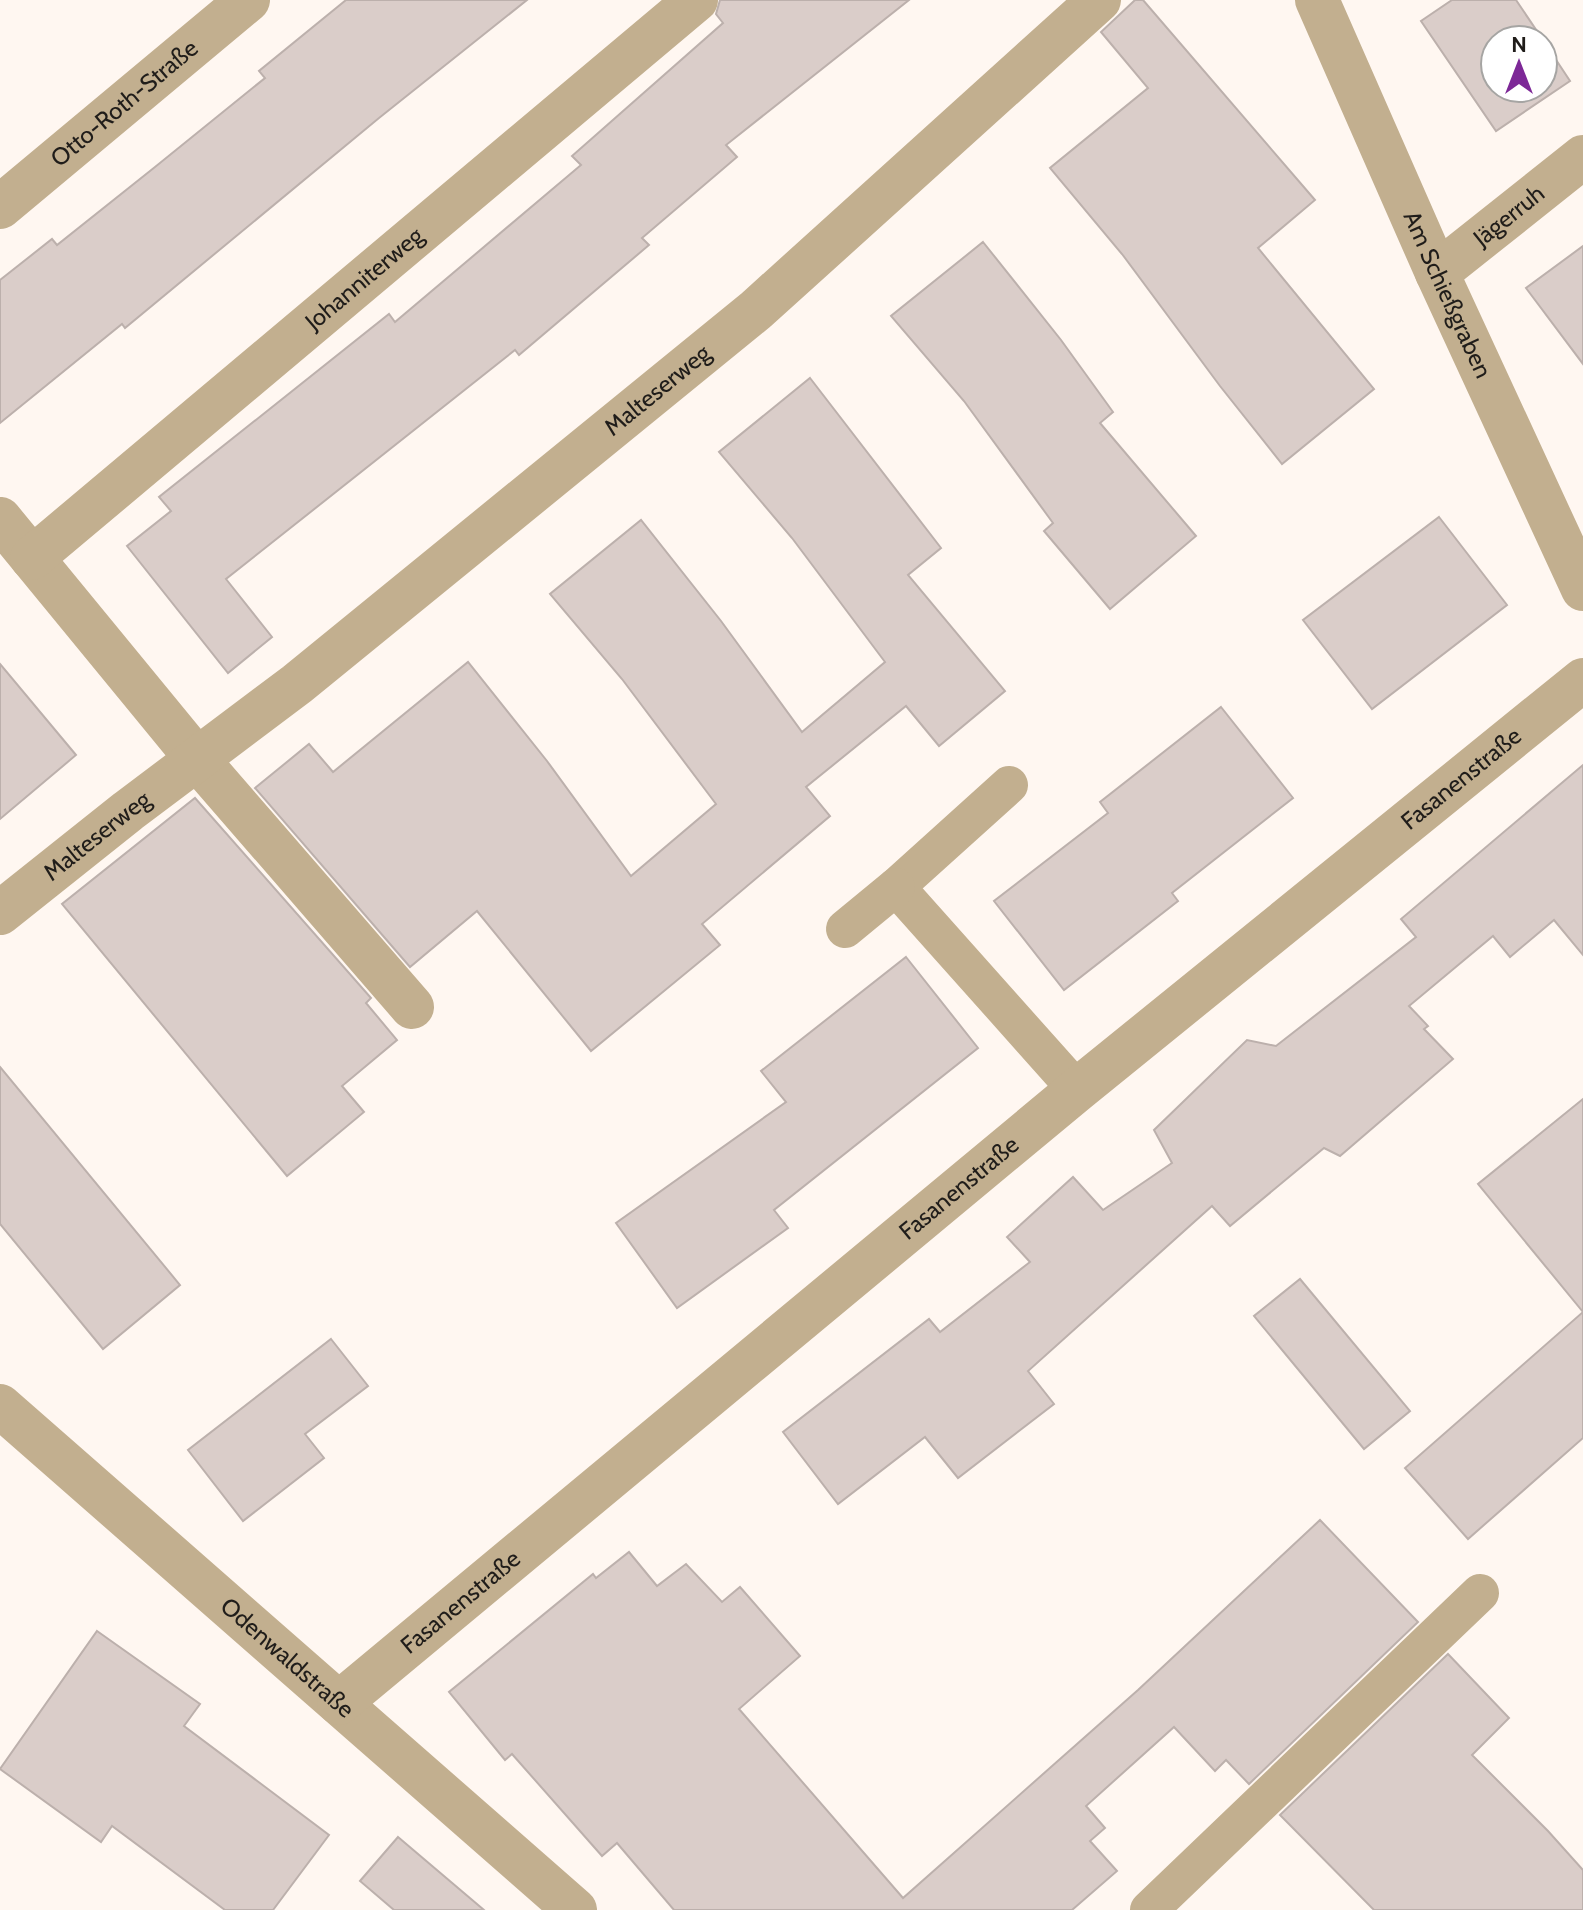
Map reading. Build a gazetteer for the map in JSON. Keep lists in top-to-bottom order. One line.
{"streets":{"street":["Otto-Roth-Straße","Jägerruh","Johanniterweg","Am Schießgraben","Malteserweg","Fasanenstraße","Odenwaldstraße"]},"crossings":[["Jägerruh","Am Schießgraben"],["Fasanenstraße","Odenwaldstraße"]],"north":"top"}
